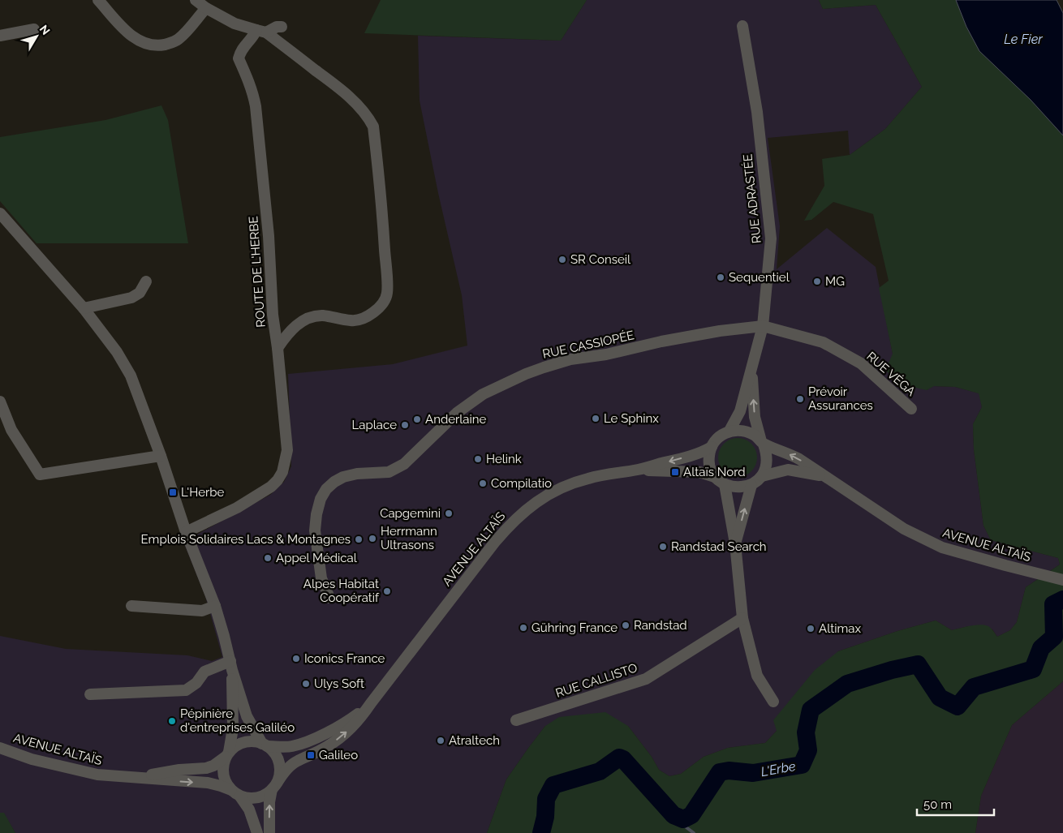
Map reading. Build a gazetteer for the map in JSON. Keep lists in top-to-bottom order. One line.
{"streets":{"street":["RUE ADRASTÉE","ROUTE DE L'HERBE","RUE CASSIOPÉE","RUE VÉGA","AVENUE ALTAÏS","RUE CALLISTO"]},"crossings":[["RUE ADRASTÉE","RUE CASSIOPÉE"],["RUE ADRASTÉE","RUE VÉGA"],["RUE ADRASTÉE","AVENUE ALTAÏS"],["RUE CASSIOPÉE","RUE VÉGA"]],"water":["Le Fier","L'Erbe"],"places":{"other":["SR Conseil","Sequentiel","MG","Prévoir Assurances","Le Sphinx","Anderlaine","Laplace","Helink","Compilatio","Capgemini","Herrmann Ultrasons","Emplois Solidaires Lacs & Montagnes","Randstad Search","Appel Médical","Alpes Habitat Coopératif","Randstad","Gühring France","Altimax","Iconics France","Ulys Soft","Pépinière d'entreprises Galiléo","Atraltech"],"transit":["Altaïs Nord","L'Herbe","Galileo"]},"scale_bar":"50 m","north":"top right"}
